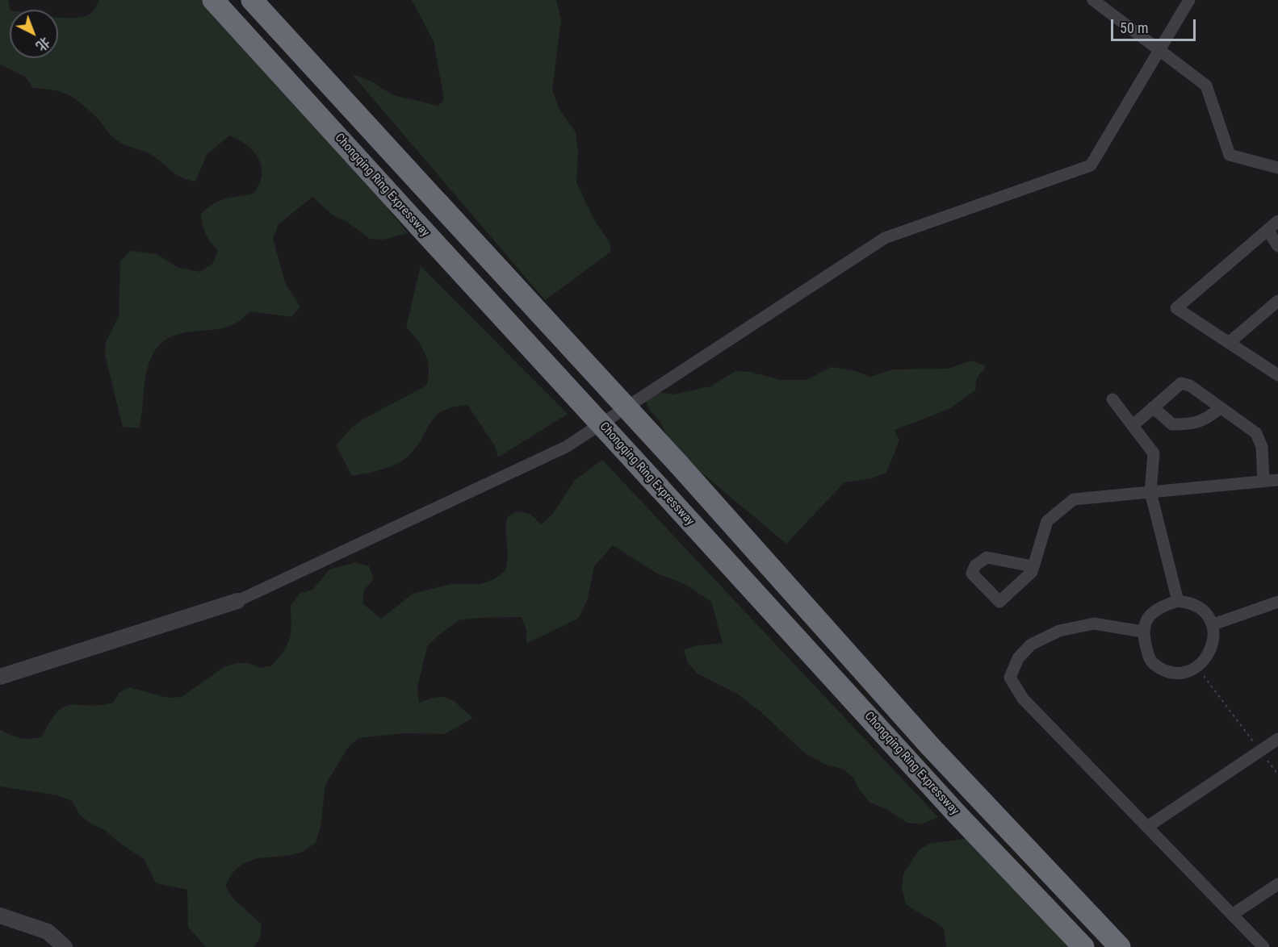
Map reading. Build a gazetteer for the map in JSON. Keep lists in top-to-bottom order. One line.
{"streets":{"highway":["Chongqing Ring Expressway"]},"scale_bar":"50 m","north":"bottom right"}
